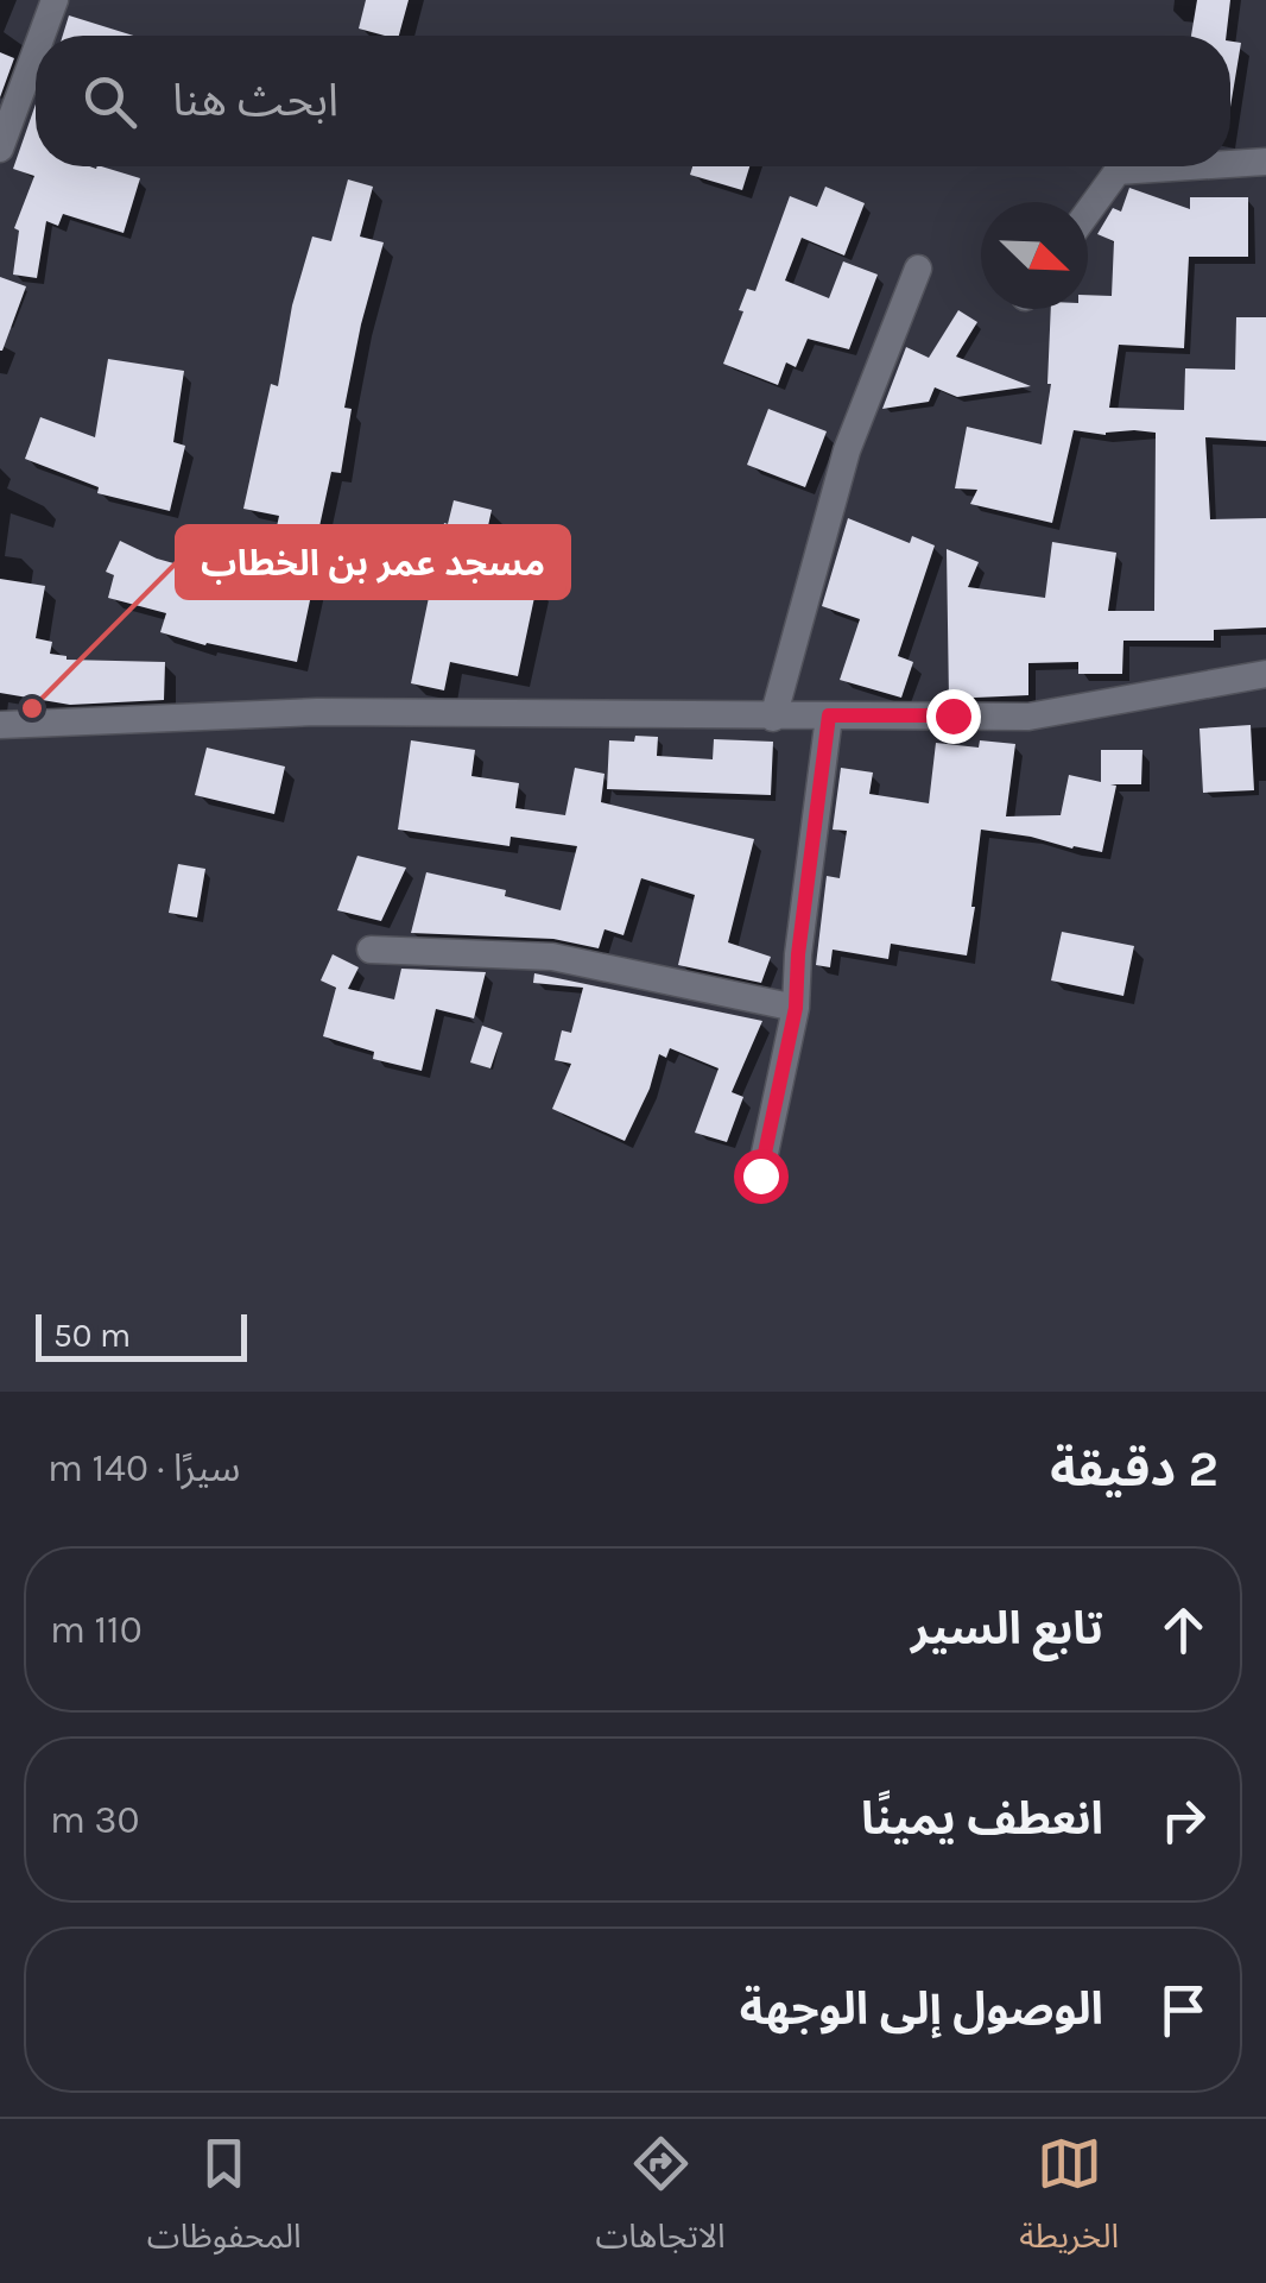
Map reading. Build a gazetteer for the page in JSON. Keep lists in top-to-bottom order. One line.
{"places":["مسجد عمر بن الخطاب"],"scale_bar":"50 m","north":"bottom right","page":{"search":"ابحث هنا","scale":"50 m","heading":["2 دقيقة","سيرًا · 140 m"],"list":[["تابع السير","110 m"],["انعطف يمينًا","30 m"],"الوصول إلى الوجهة"],"nav":["الخريطة","الاتجاهات","المحفوظات"]}}
